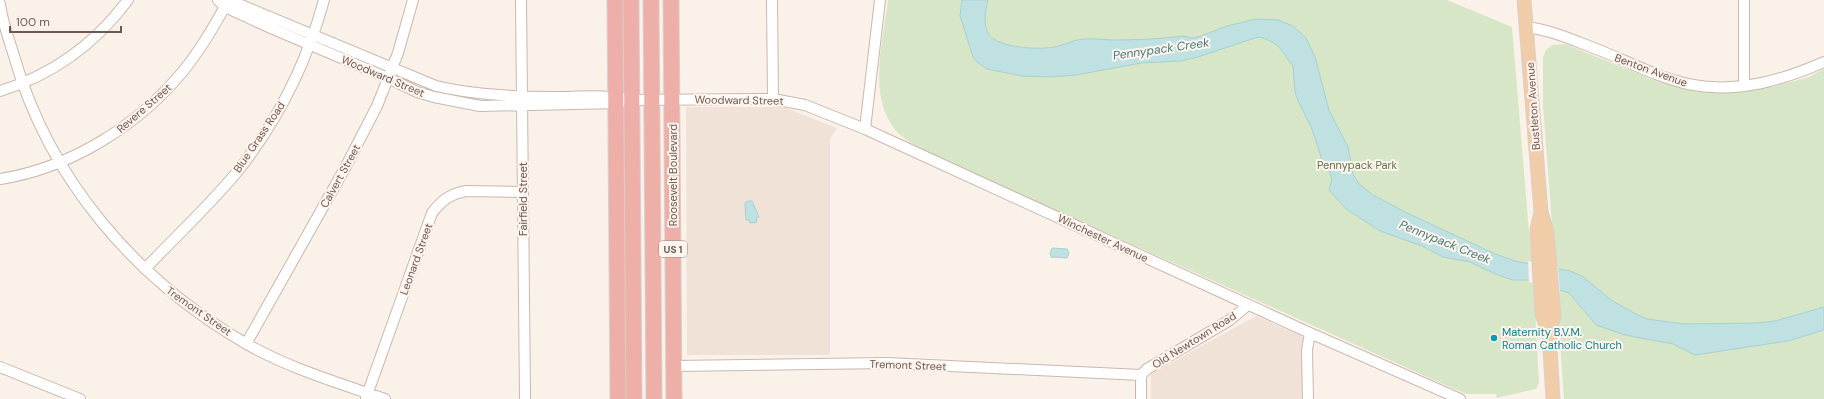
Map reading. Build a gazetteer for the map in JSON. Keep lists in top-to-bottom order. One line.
{"streets":{"highway":["Roosevelt Boulevard","US 1"],"main road":["Bustleton Avenue"],"street":["Benton Avenue","Woodward Street","Revere Street","Blue Grass Road","Calvert Street","Fairfield Street","Winchester Avenue","Leonard Street","Tremont Street","Old Newtown Road"]},"crossings":[["Benton Avenue","Bustleton Avenue"],["Woodward Street","Revere Street"],["Woodward Street","Blue Grass Road"],["Woodward Street","Roosevelt Boulevard"],["Woodward Street","Calvert Street"],["Woodward Street","Fairfield Street"],["Woodward Street","Winchester Avenue"],["Revere Street","Tremont Street"],["Blue Grass Road","Tremont Street"],["Roosevelt Boulevard","Tremont Street"],["Calvert Street","Tremont Street"],["Fairfield Street","Leonard Street"],["Winchester Avenue","Old Newtown Road"],["Leonard Street","Tremont Street"],["Tremont Street","Old Newtown Road"]],"water":["Pennypack Creek"],"parks":["Pennypack Park"],"places":["Maternity B.V.M. Roman Catholic Church"],"scale_bar":"100 m"}
